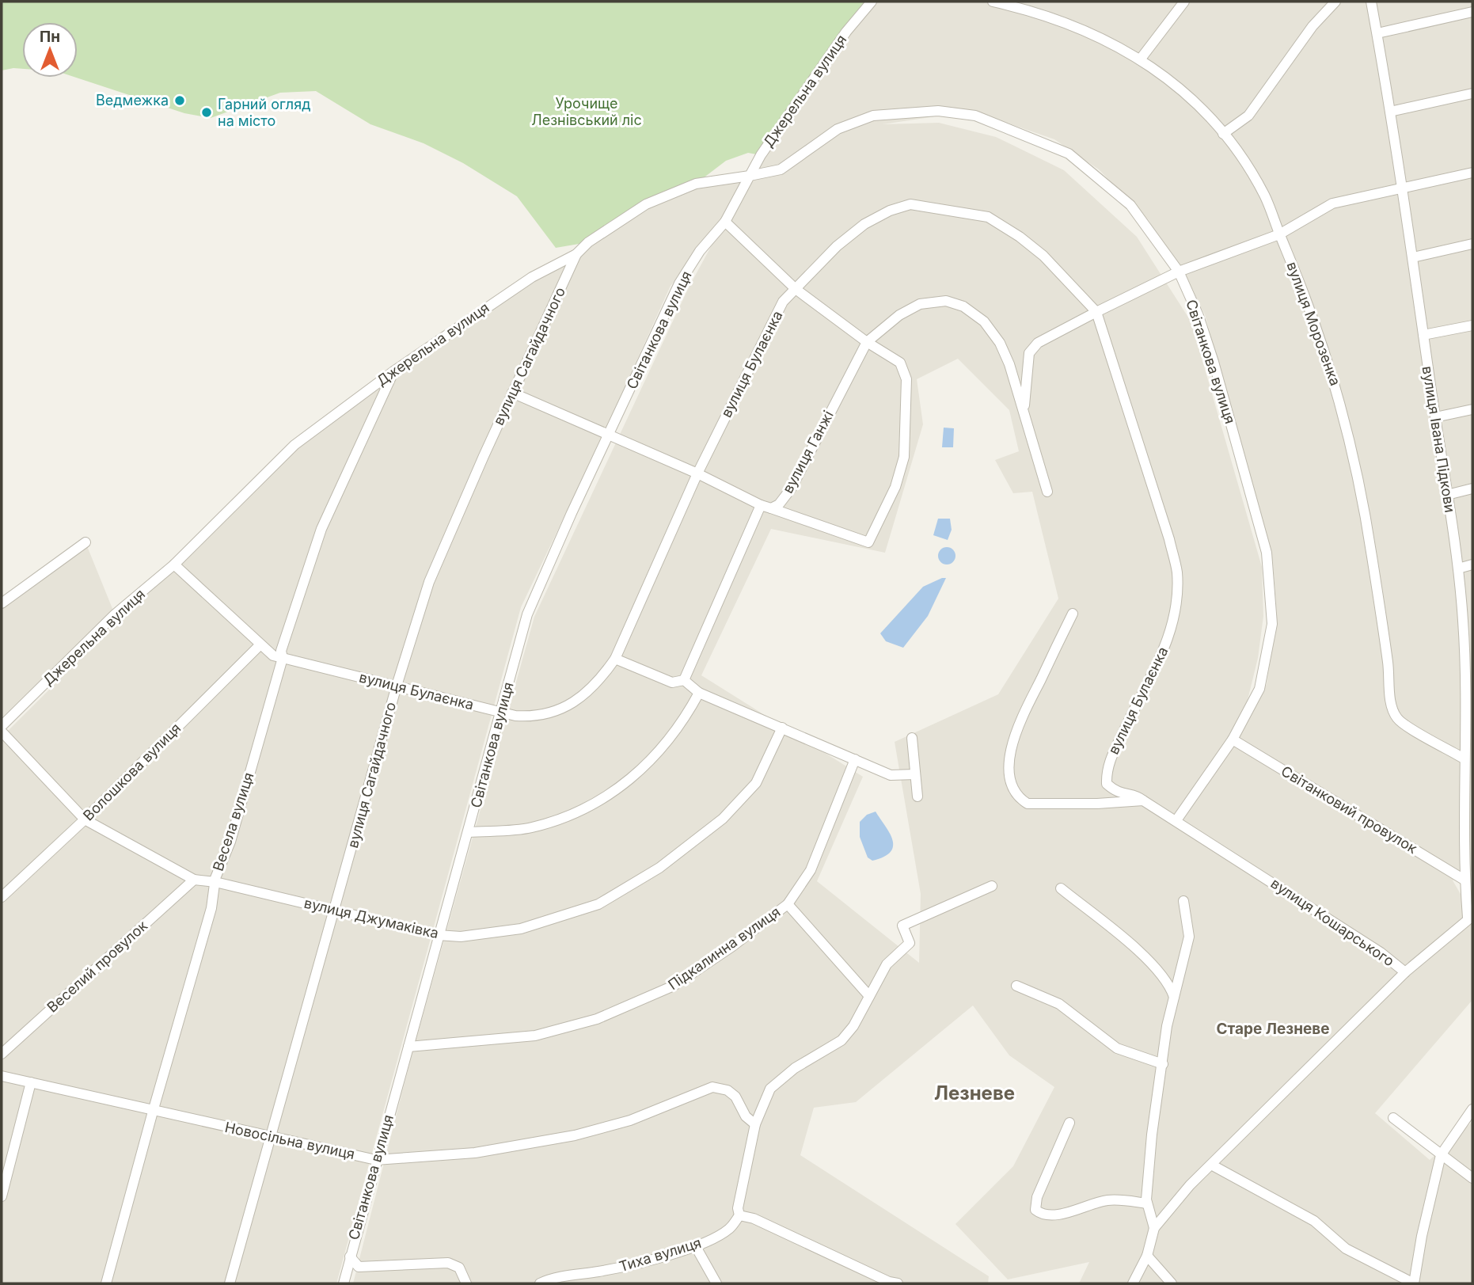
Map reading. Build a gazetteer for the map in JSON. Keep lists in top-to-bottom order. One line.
{"streets":{"street":["Джерельна вулиця","вулиця Морозенка","Світанкова вулиця","вулиця Сагайдачного","вулиця Булаєнка","вулиця Івана Підкови","вулиця Ганжі","Волошкова вулиця","Світанковий провулок","Весела вулиця","вулиця Джумаківка","вулиця Кошарського","Підкалинна вулиця","Веселий провулок","Новосільна вулиця","Тиха вулиця"]},"crossings":[["Джерельна вулиця","Світанкова вулиця"],["Джерельна вулиця","вулиця Сагайдачного"],["Джерельна вулиця","вулиця Булаєнка"],["Джерельна вулиця","Весела вулиця"],["вулиця Морозенка","вулиця Івана Підкови"],["Світанкова вулиця","вулиця Булаєнка"],["Світанкова вулиця","Світанковий провулок"],["Світанкова вулиця","вулиця Джумаківка"],["Світанкова вулиця","вулиця Кошарського"],["Світанкова вулиця","Підкалинна вулиця"],["Світанкова вулиця","Новосільна вулиця"],["вулиця Сагайдачного","вулиця Булаєнка"],["вулиця Сагайдачного","вулиця Джумаківка"],["вулиця Сагайдачного","Новосільна вулиця"],["вулиця Булаєнка","Волошкова вулиця"],["вулиця Булаєнка","Весела вулиця"],["вулиця Булаєнка","вулиця Кошарського"],["вулиця Івана Підкови","Світанковий провулок"],["Волошкова вулиця","вулиця Джумаківка"],["Весела вулиця","вулиця Джумаківка"],["Весела вулиця","Новосільна вулиця"],["вулиця Джумаківка","Веселий провулок"]],"districts":["Старе Лезневе","Лезневе"],"parks":["Урочище Лезнівський ліс"],"places":["Ведмежка","Гарний огляд на місто"],"north":"top"}
